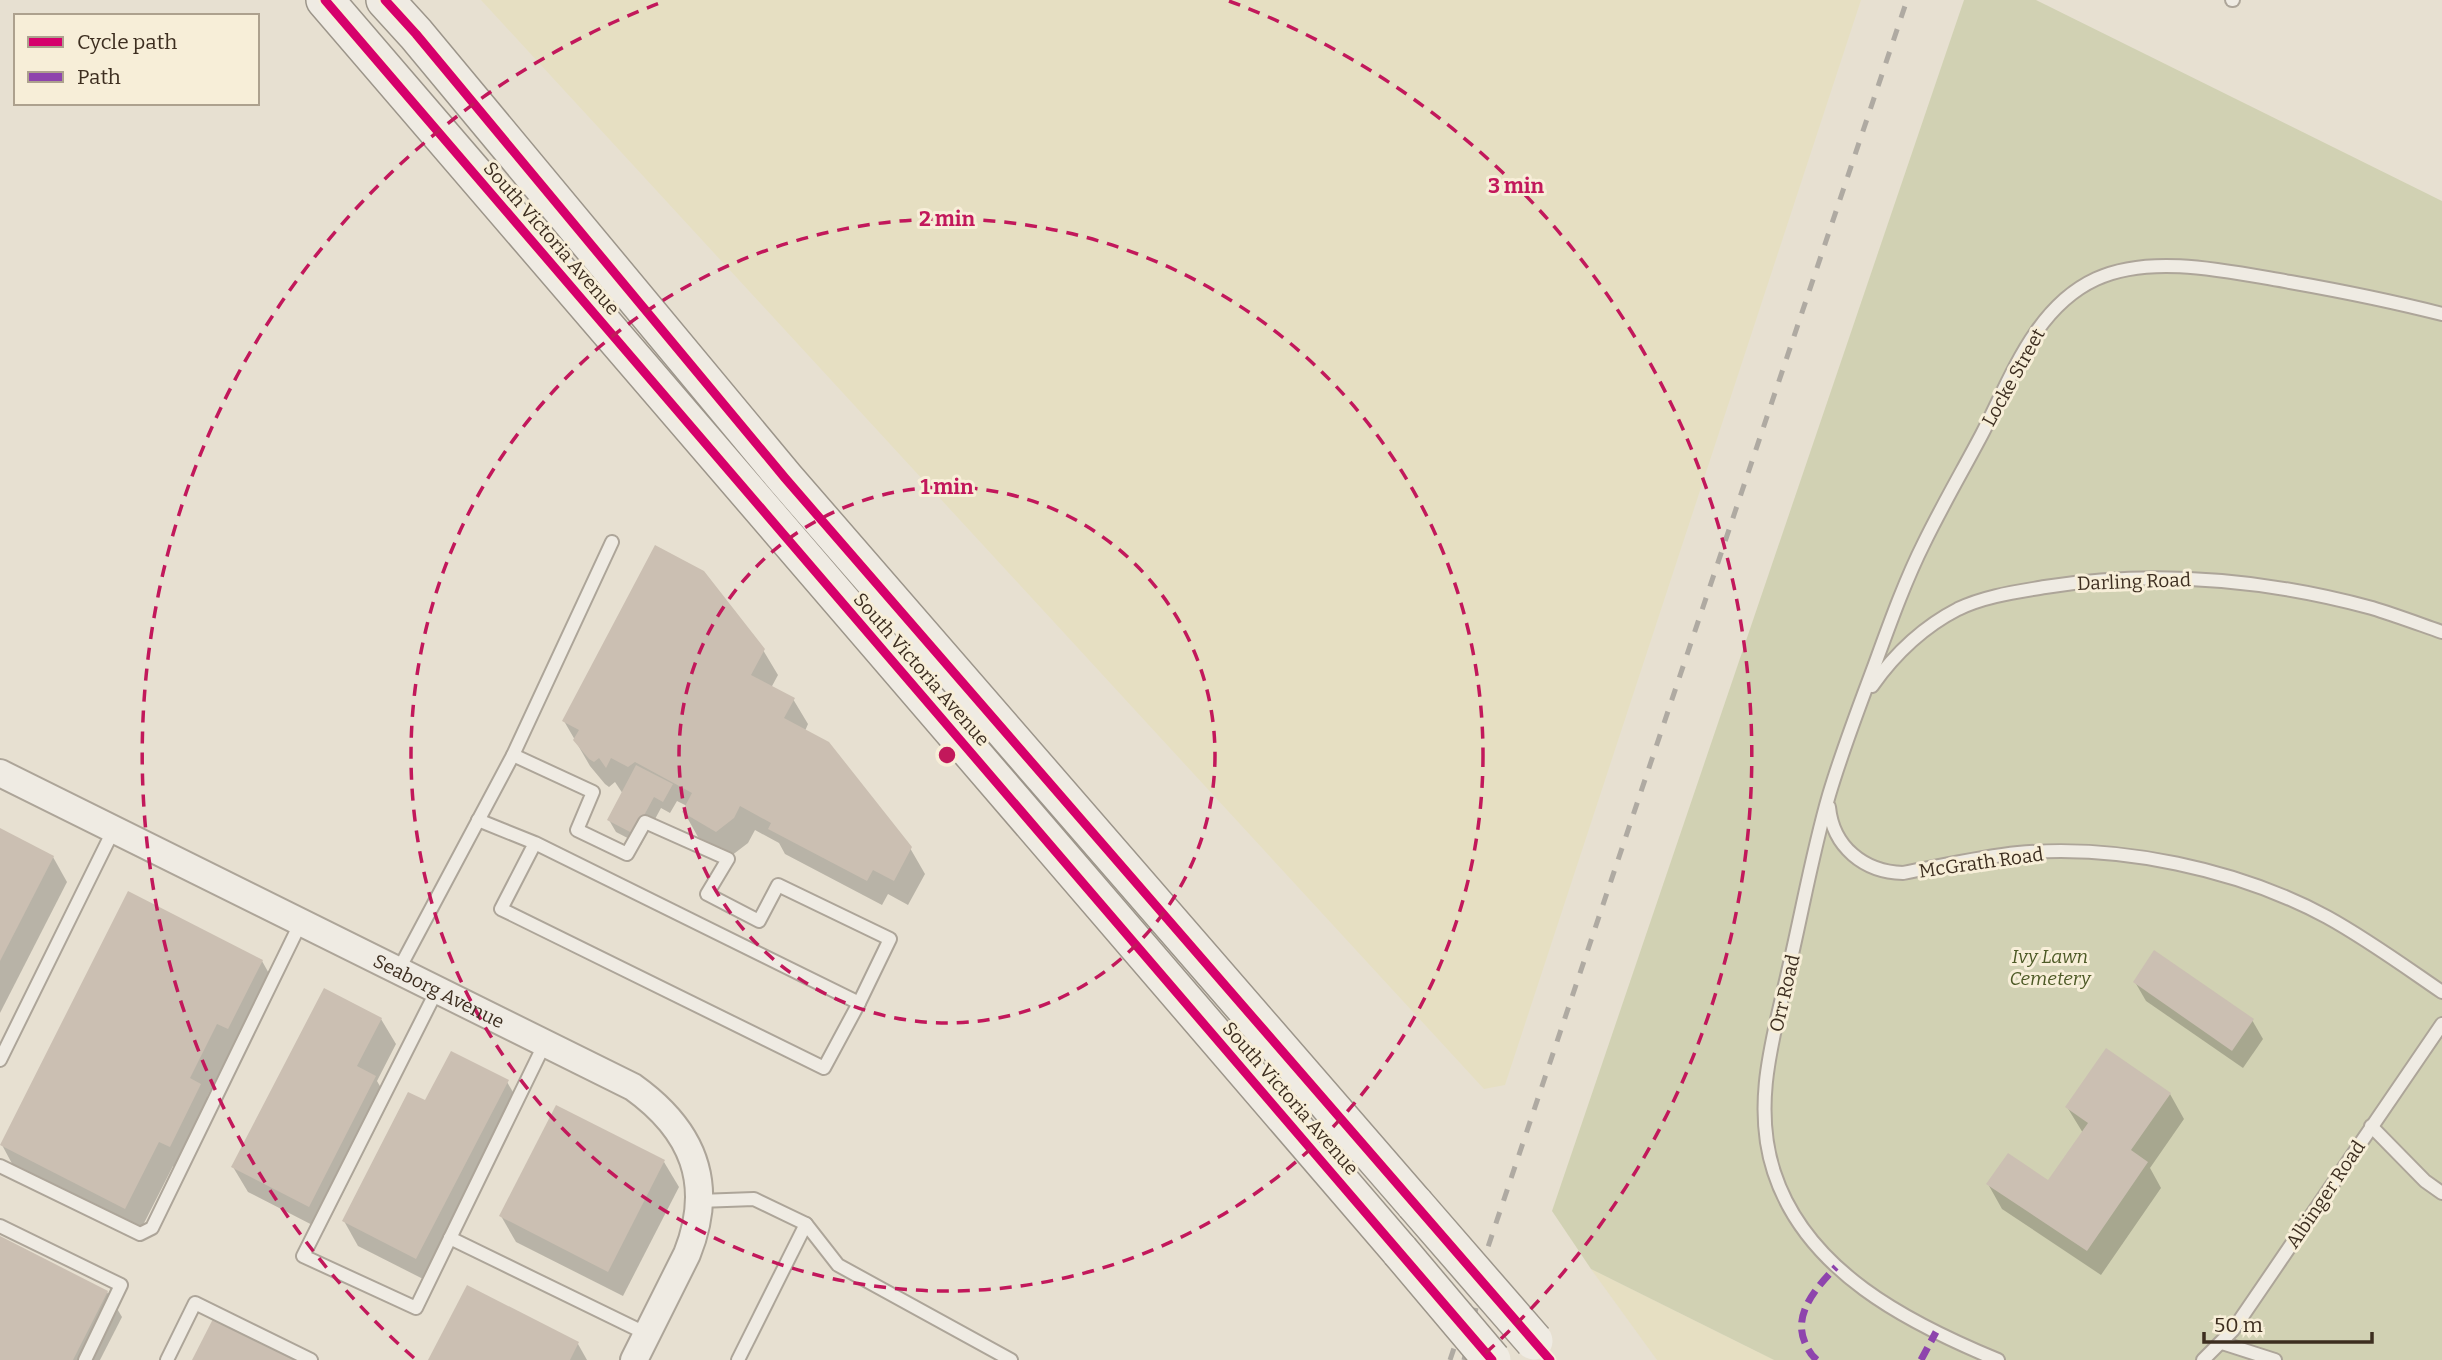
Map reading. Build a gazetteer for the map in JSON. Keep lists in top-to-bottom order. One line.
{"streets":{"main road":["South Victoria Avenue"],"street":["Seaborg Avenue"],"lane":["Locke Street","Darling Road","McGrath Road","Orr Road","Albinger Road"]},"crossings":[["Locke Street","Darling Road"],["Locke Street","Orr Road"],["Darling Road","Orr Road"],["McGrath Road","Orr Road"]],"parks":["Ivy Lawn Cemetery"],"legend":["Cycle path","Path"],"scale_bar":"50 m","rings":["3 min","2 min","1 min"]}
